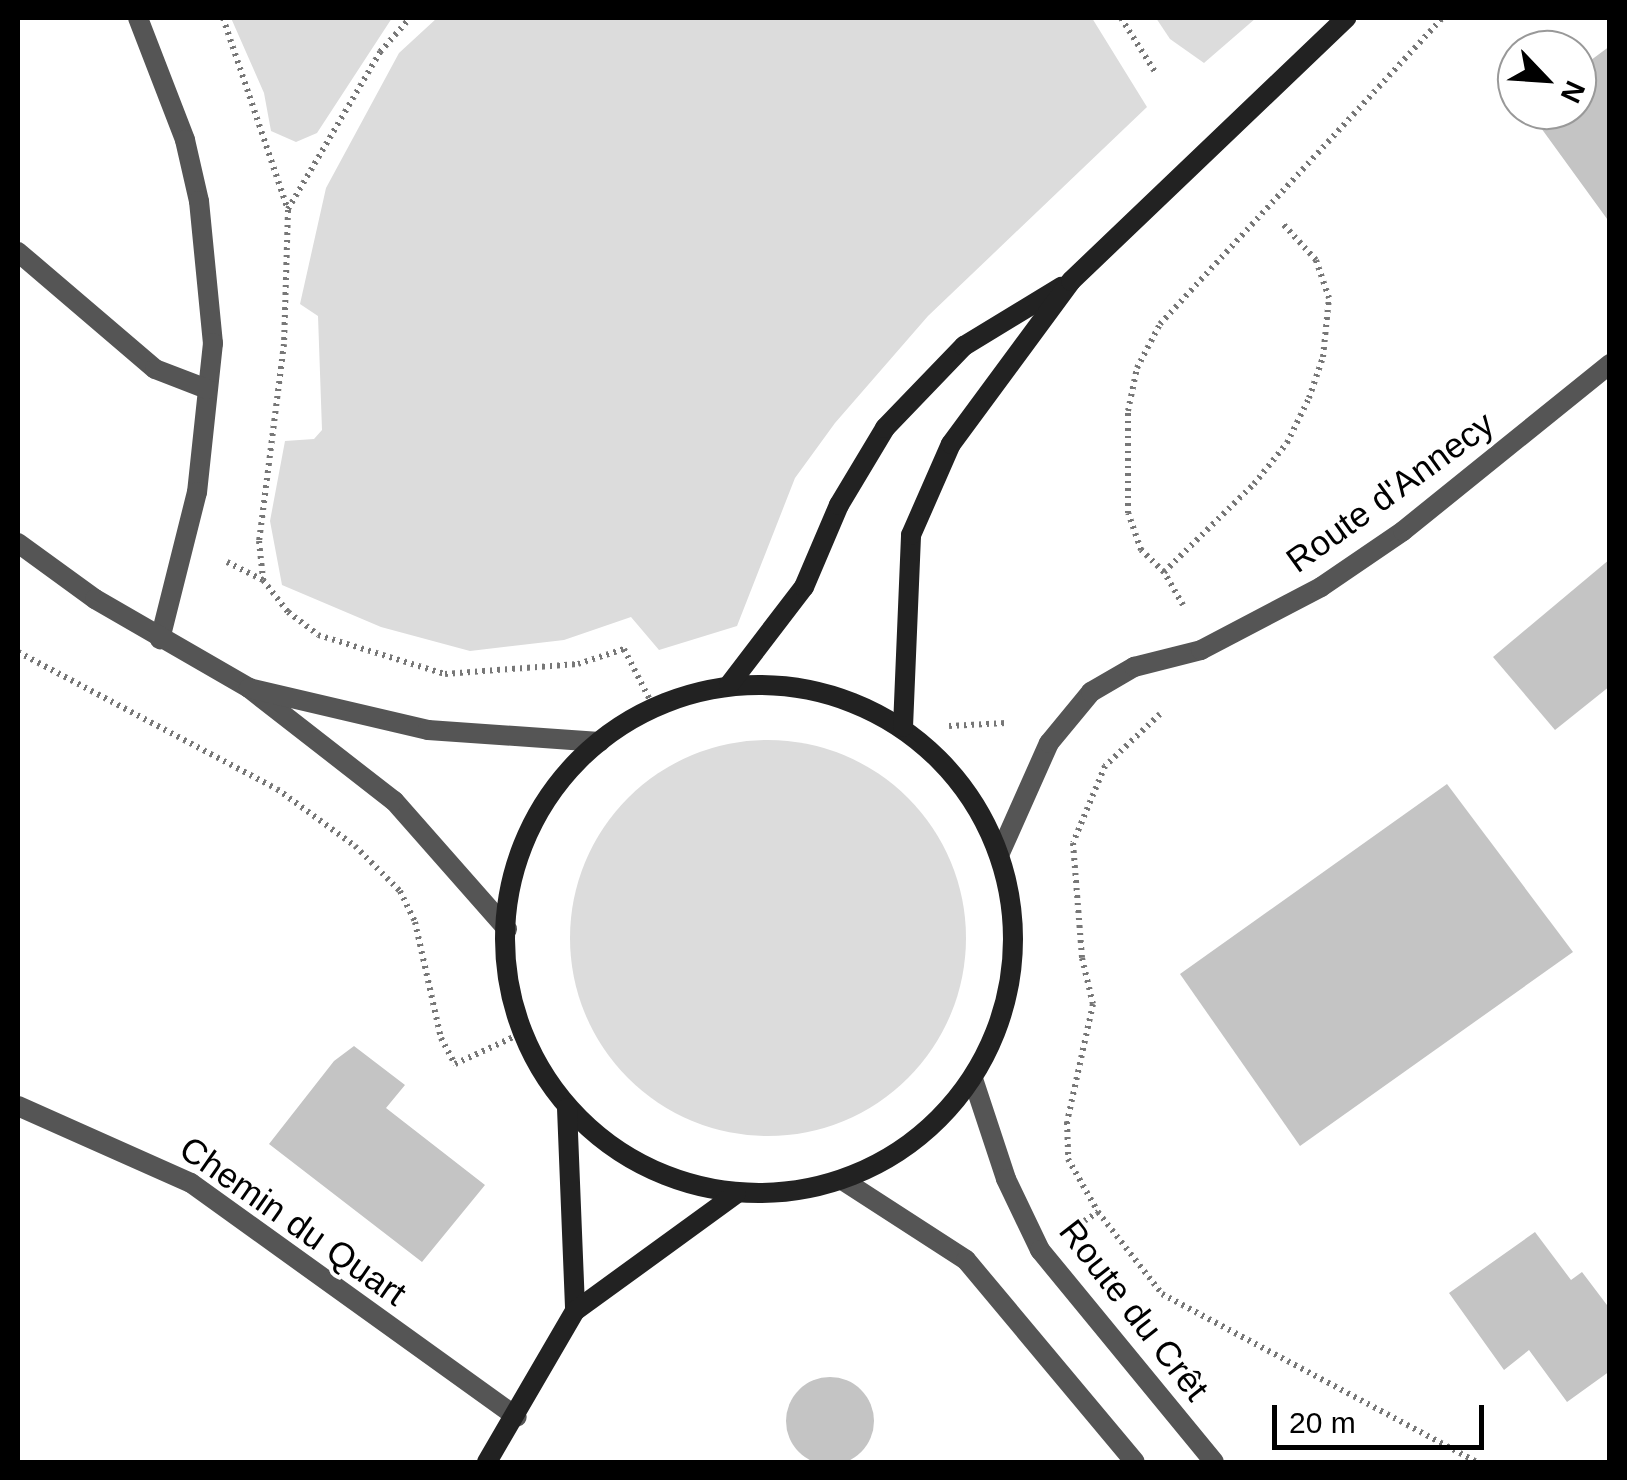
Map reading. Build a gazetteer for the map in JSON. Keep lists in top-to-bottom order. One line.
{"streets":{"street":["Route d'Annecy","Chemin du Quart","Route du Crêt"]},"scale_bar":"20 m","north":"bottom right"}
